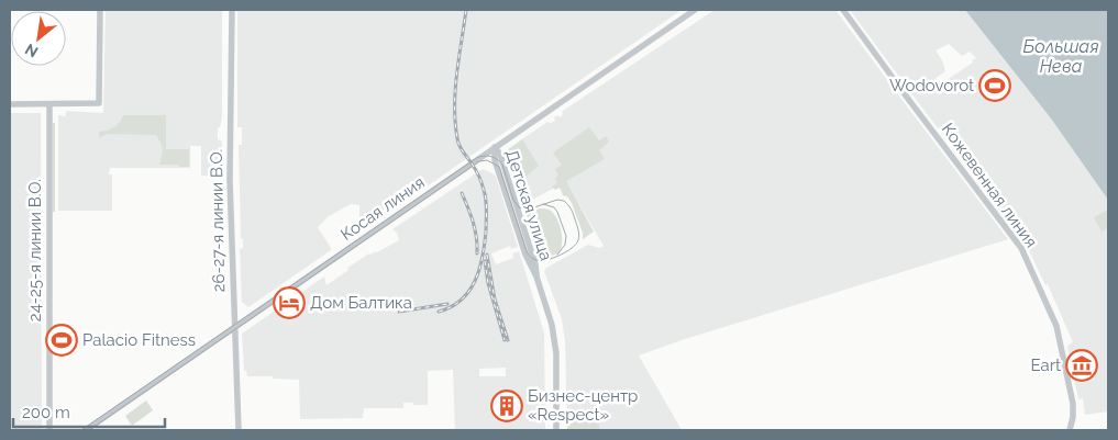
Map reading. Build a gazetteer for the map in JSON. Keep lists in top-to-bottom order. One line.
{"streets":{"street":["Кожевенная линия","Детская улица","Косая линия","26-27-я линии В.О.","24-25-я линии В.О."]},"crossings":[["Детская улица","Косая линия"],["Косая линия","26-27-я линии В.О."]],"water":["Большая Нева"],"places":{"sports":["Wodovorot","Palacio Fitness"],"hotel":["Дом Балтика"],"museum":["Eart"],"building":["Бизнес-центр «Respect»"]},"scale_bar":"200 m","north":"bottom left"}
